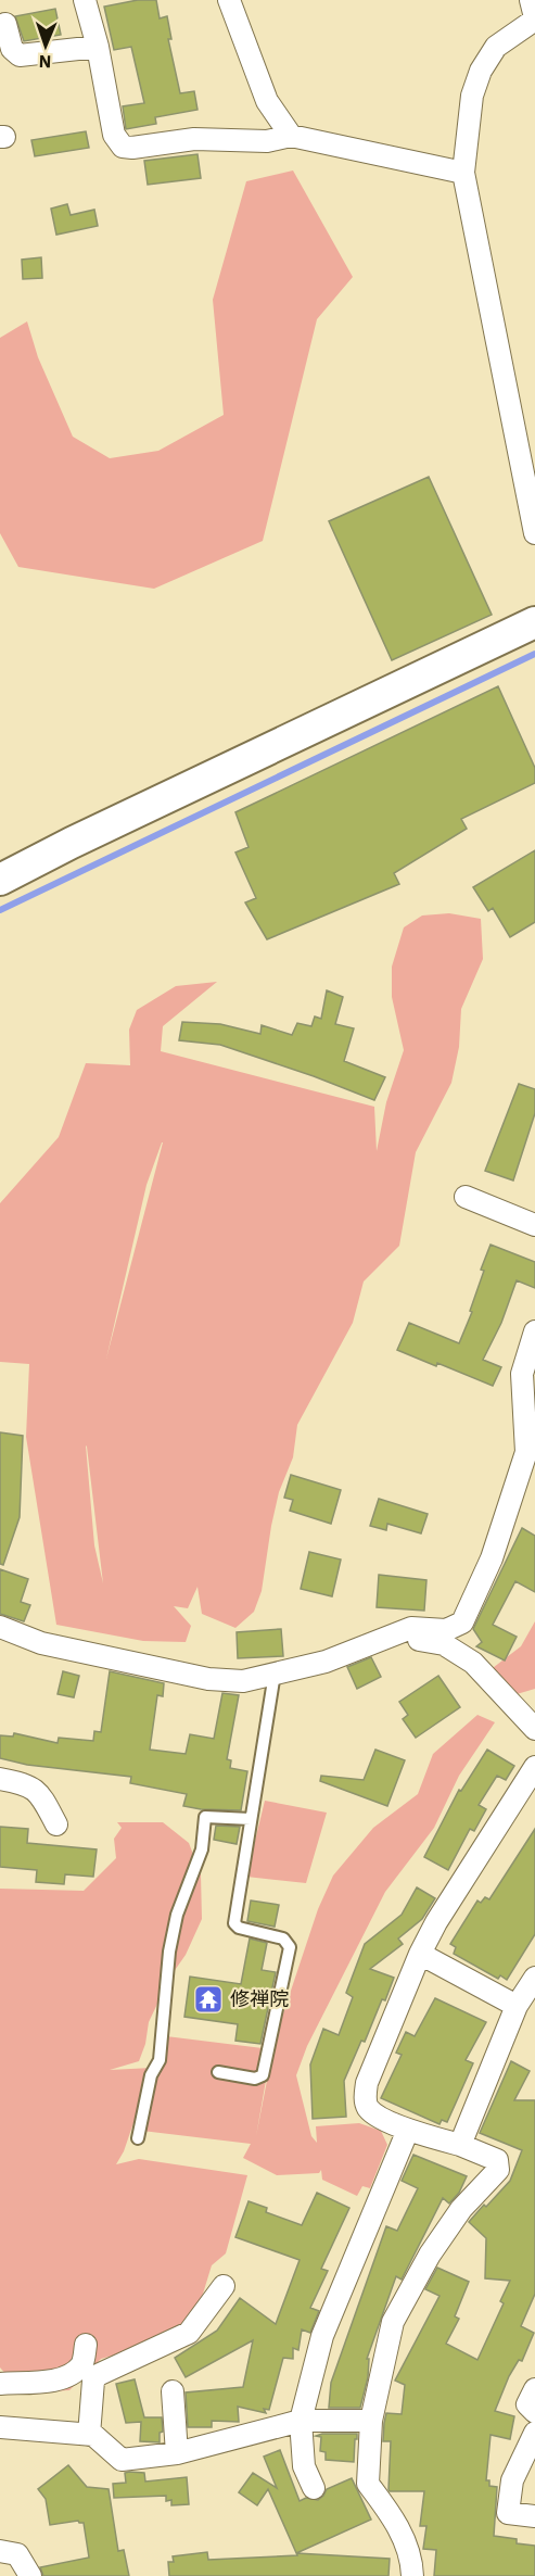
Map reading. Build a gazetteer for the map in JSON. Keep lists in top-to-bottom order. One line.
{"places":{"temple":["修禅院"]},"north":"bottom"}
